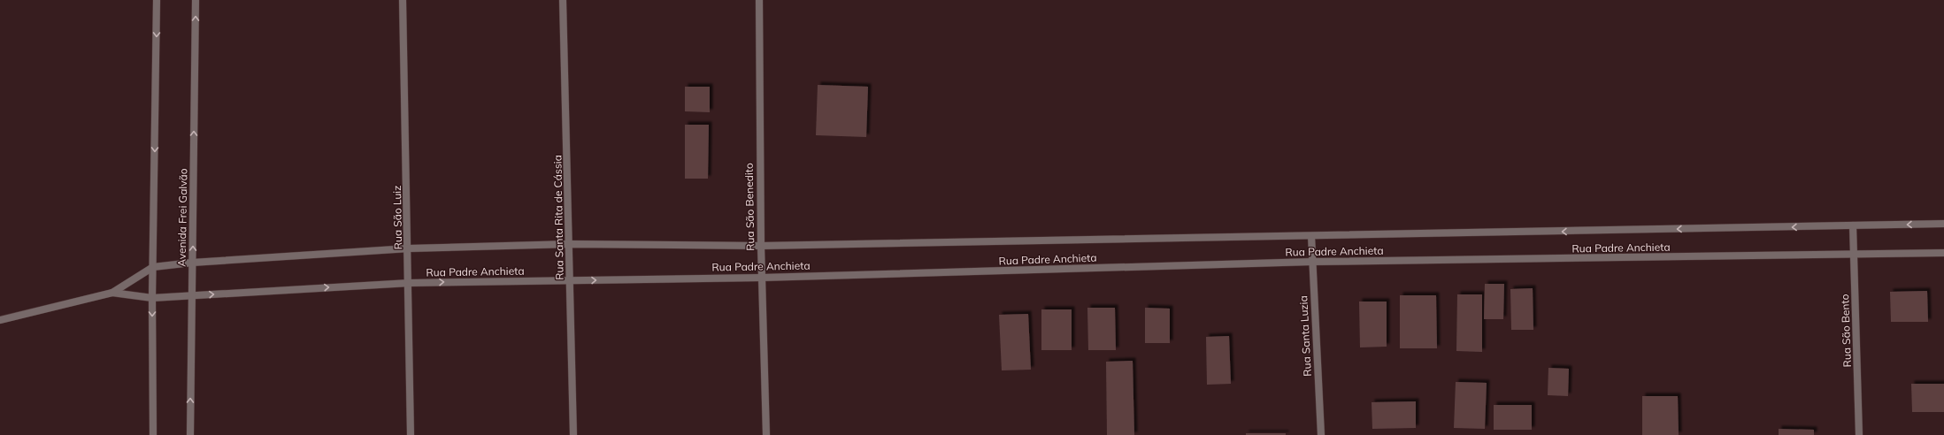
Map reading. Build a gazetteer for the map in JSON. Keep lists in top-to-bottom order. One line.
{"streets":{"street":["Rua São Benedito","Avenida Frei Galvão","Rua São Luiz","Rua Santa Rita de Cássia","Rua Padre Anchieta","Rua São Bento","Rua Santa Luzia"]},"crossings":[["Rua São Benedito","Rua Padre Anchieta"],["Avenida Frei Galvão","Rua Padre Anchieta"],["Rua São Luiz","Rua Padre Anchieta"],["Rua Santa Rita de Cássia","Rua Padre Anchieta"],["Rua Padre Anchieta","Rua São Bento"],["Rua Padre Anchieta","Rua Santa Luzia"]]}
